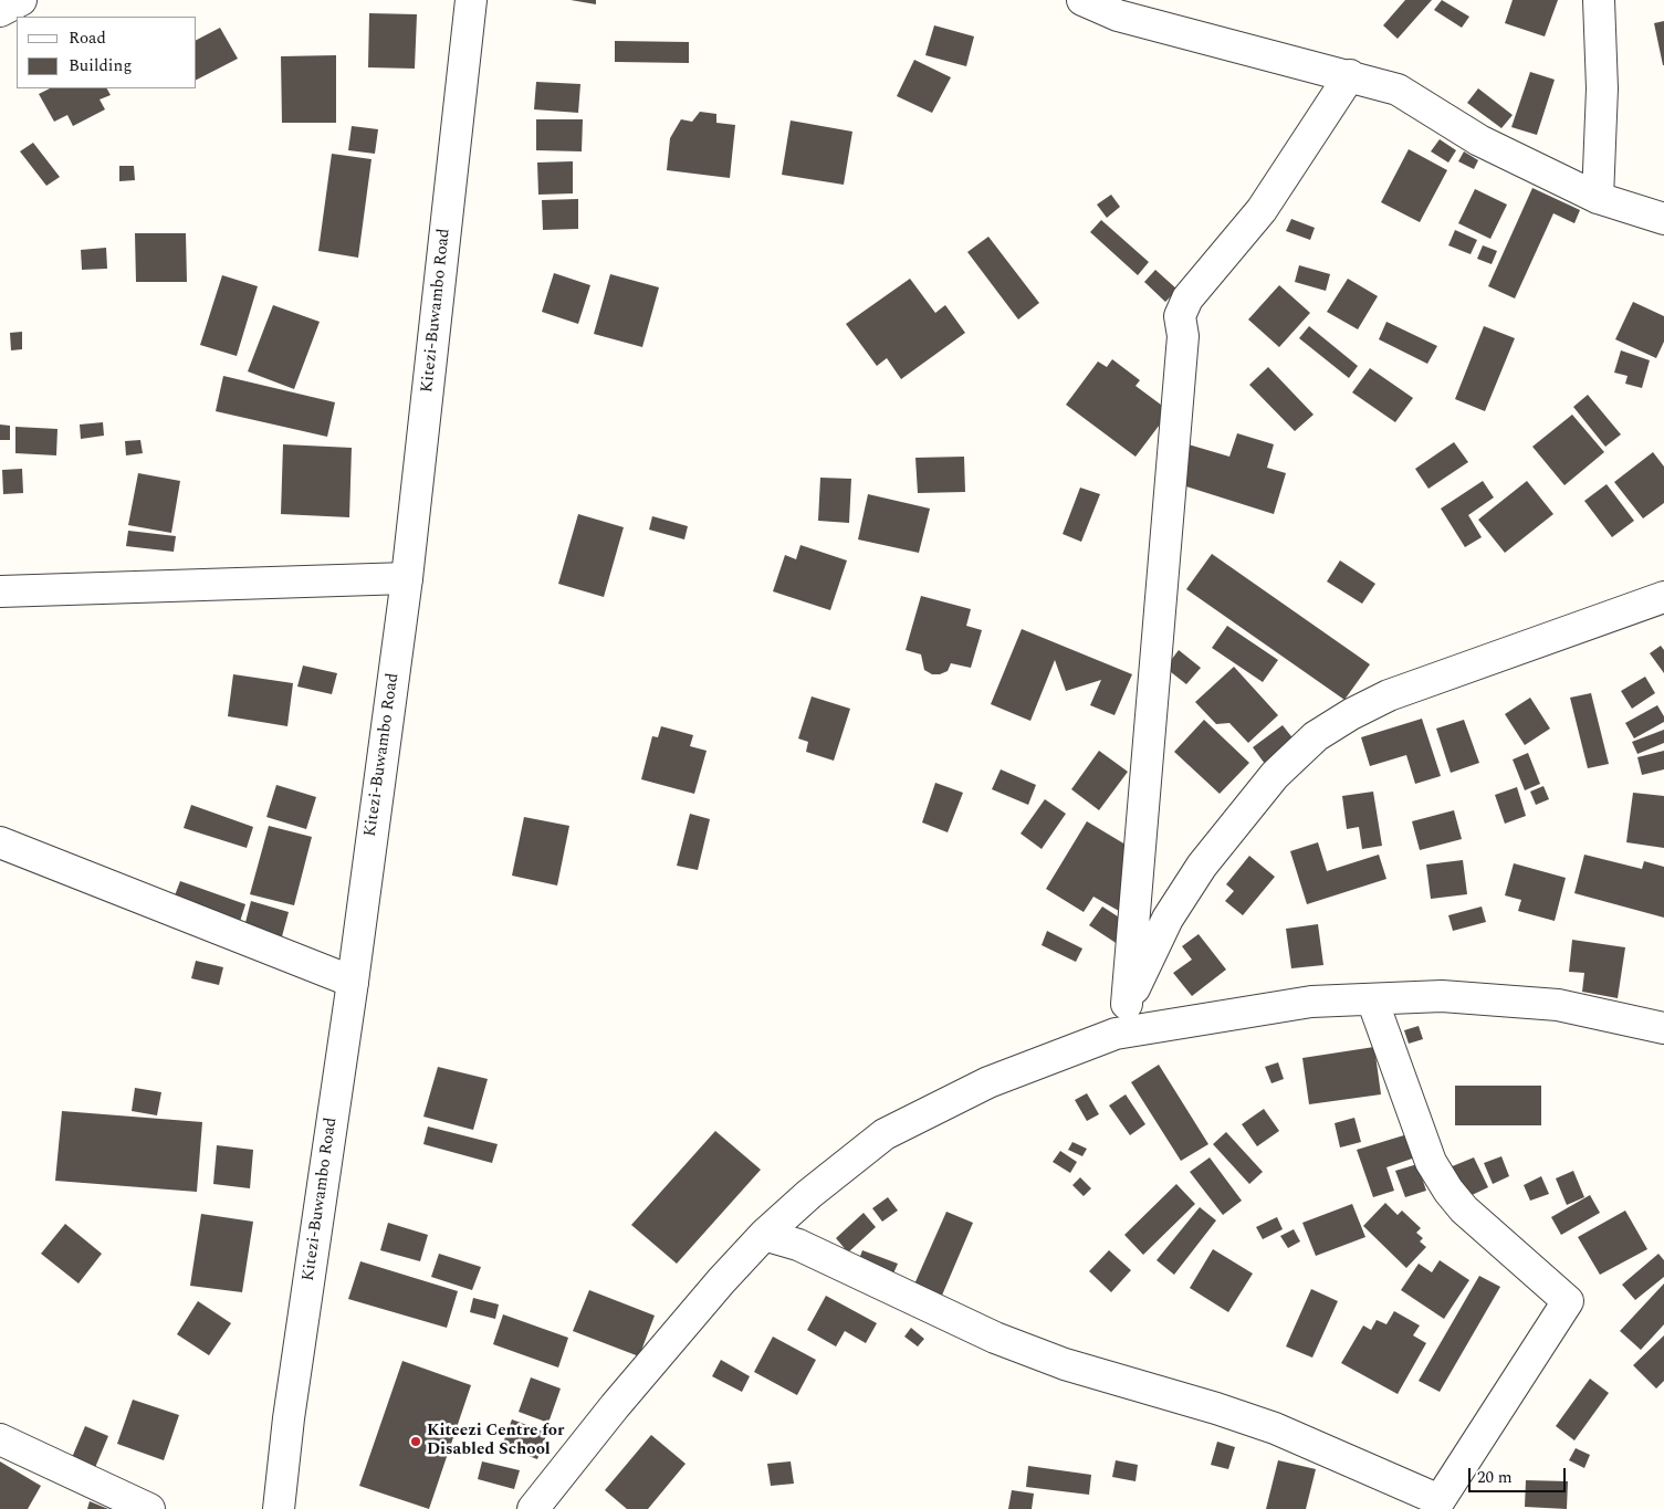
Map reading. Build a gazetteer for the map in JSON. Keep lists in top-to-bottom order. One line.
{"streets":{"street":["Kitezi-Buwambo Road"]},"places":["Kiteezi Centre for Disabled School"],"legend":["Road","Building"],"scale_bar":"20 m"}
